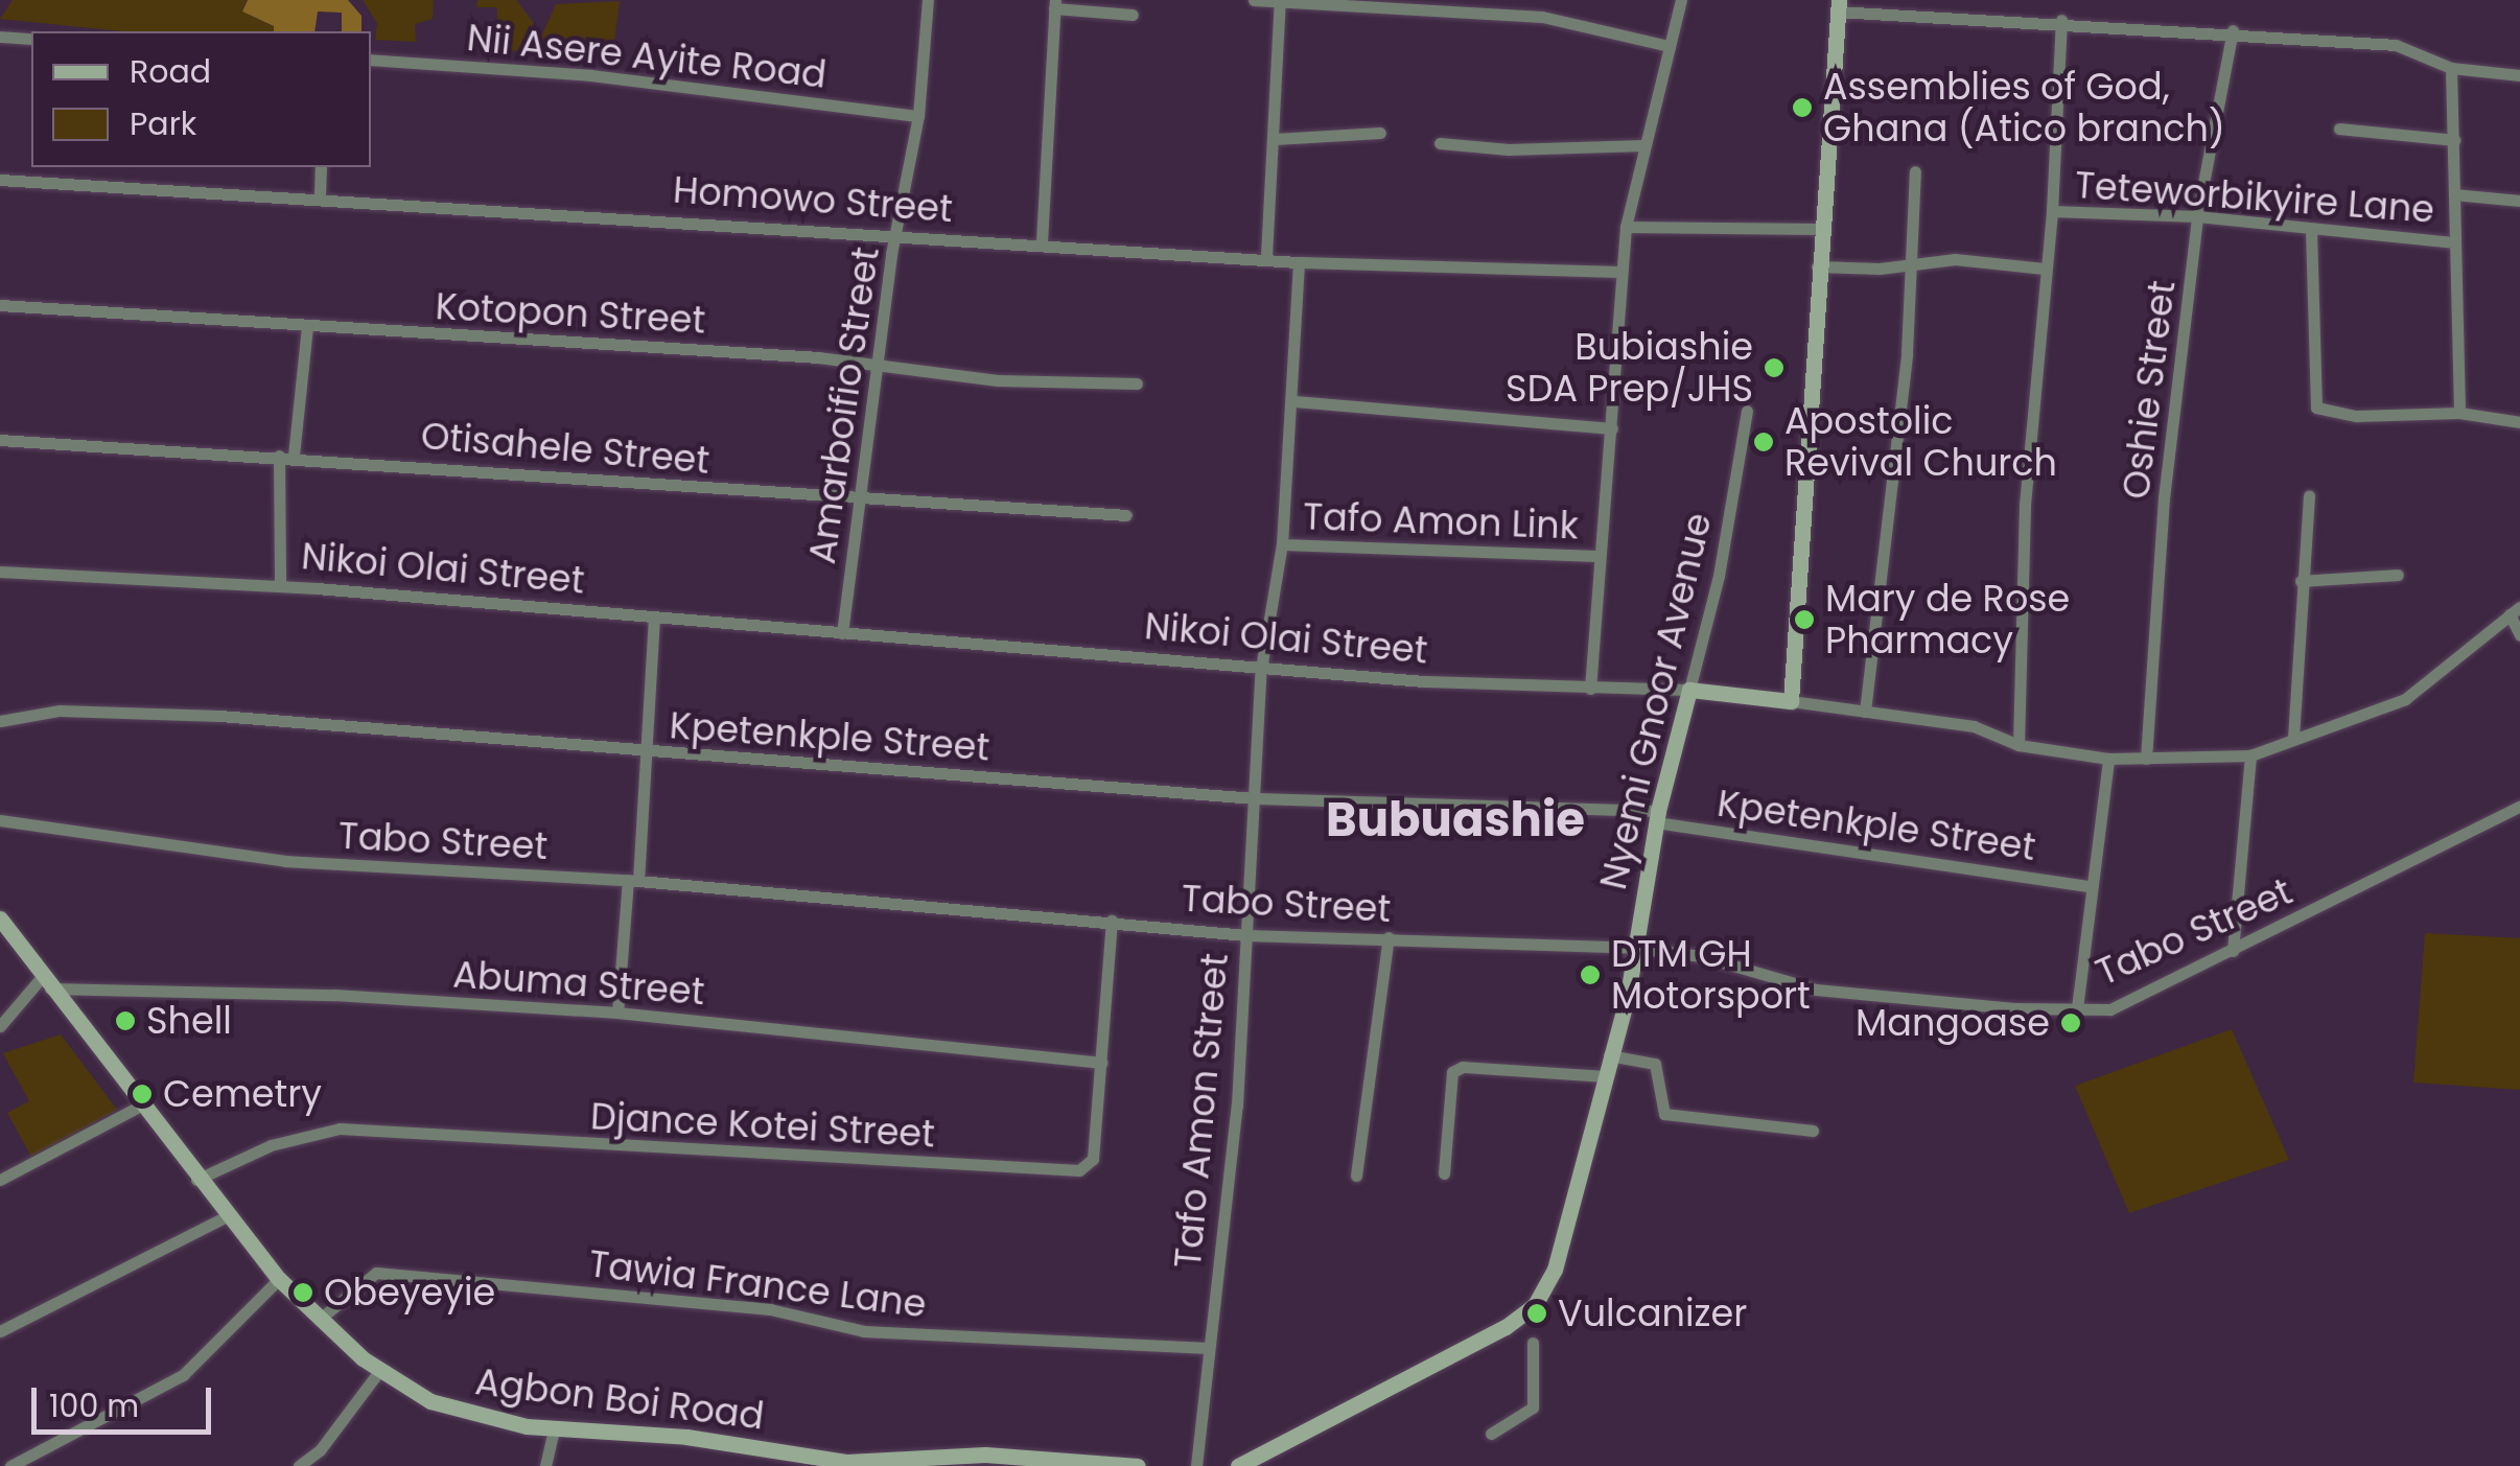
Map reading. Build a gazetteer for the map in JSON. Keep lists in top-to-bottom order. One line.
{"streets":{"street":["Nii Asere Ayite Road","Teteworbikyire Lane","Homowo Street","Kotopon Street","Oshie Street","Amarboifio Street","Otisahele Street","Tafo Amon Link","Nikoi Olai Street","Nyemi Gnoor Avenue","Kpetenkple Street","Tabo Street","Abuma Street","Tafo Amon Street","Djance Kotei Street","Tawia France Lane","Agbon Boi Road"]},"crossings":[["Nii Asere Ayite Road","Amarboifio Street"],["Teteworbikyire Lane","Oshie Street"],["Homowo Street","Amarboifio Street"],["Homowo Street","Tafo Amon Street"],["Kotopon Street","Amarboifio Street"],["Oshie Street","Nikoi Olai Street"],["Amarboifio Street","Otisahele Street"],["Amarboifio Street","Nikoi Olai Street"],["Tafo Amon Link","Tafo Amon Street"],["Nikoi Olai Street","Nyemi Gnoor Avenue"],["Nikoi Olai Street","Tafo Amon Street"],["Nyemi Gnoor Avenue","Kpetenkple Street"],["Nyemi Gnoor Avenue","Tabo Street"],["Kpetenkple Street","Tafo Amon Street"],["Tabo Street","Tafo Amon Street"],["Tabo Street","Djance Kotei Street"],["Abuma Street","Djance Kotei Street"],["Abuma Street","Agbon Boi Road"],["Tafo Amon Street","Tawia France Lane"],["Djance Kotei Street","Agbon Boi Road"],["Tawia France Lane","Agbon Boi Road"]],"districts":["Bubuashie"],"places":["Assemblies of God, Ghana (Atico branch)","Bubiashie SDA Prep/JHS","Apostolic Revival Church","Mary de Rose Pharmacy","DTM GH Motorsport","Shell","Mangoase","Cemetry","Obeyeyie","Vulcanizer"],"legend":["Road","Park"],"scale_bar":"100 m"}
